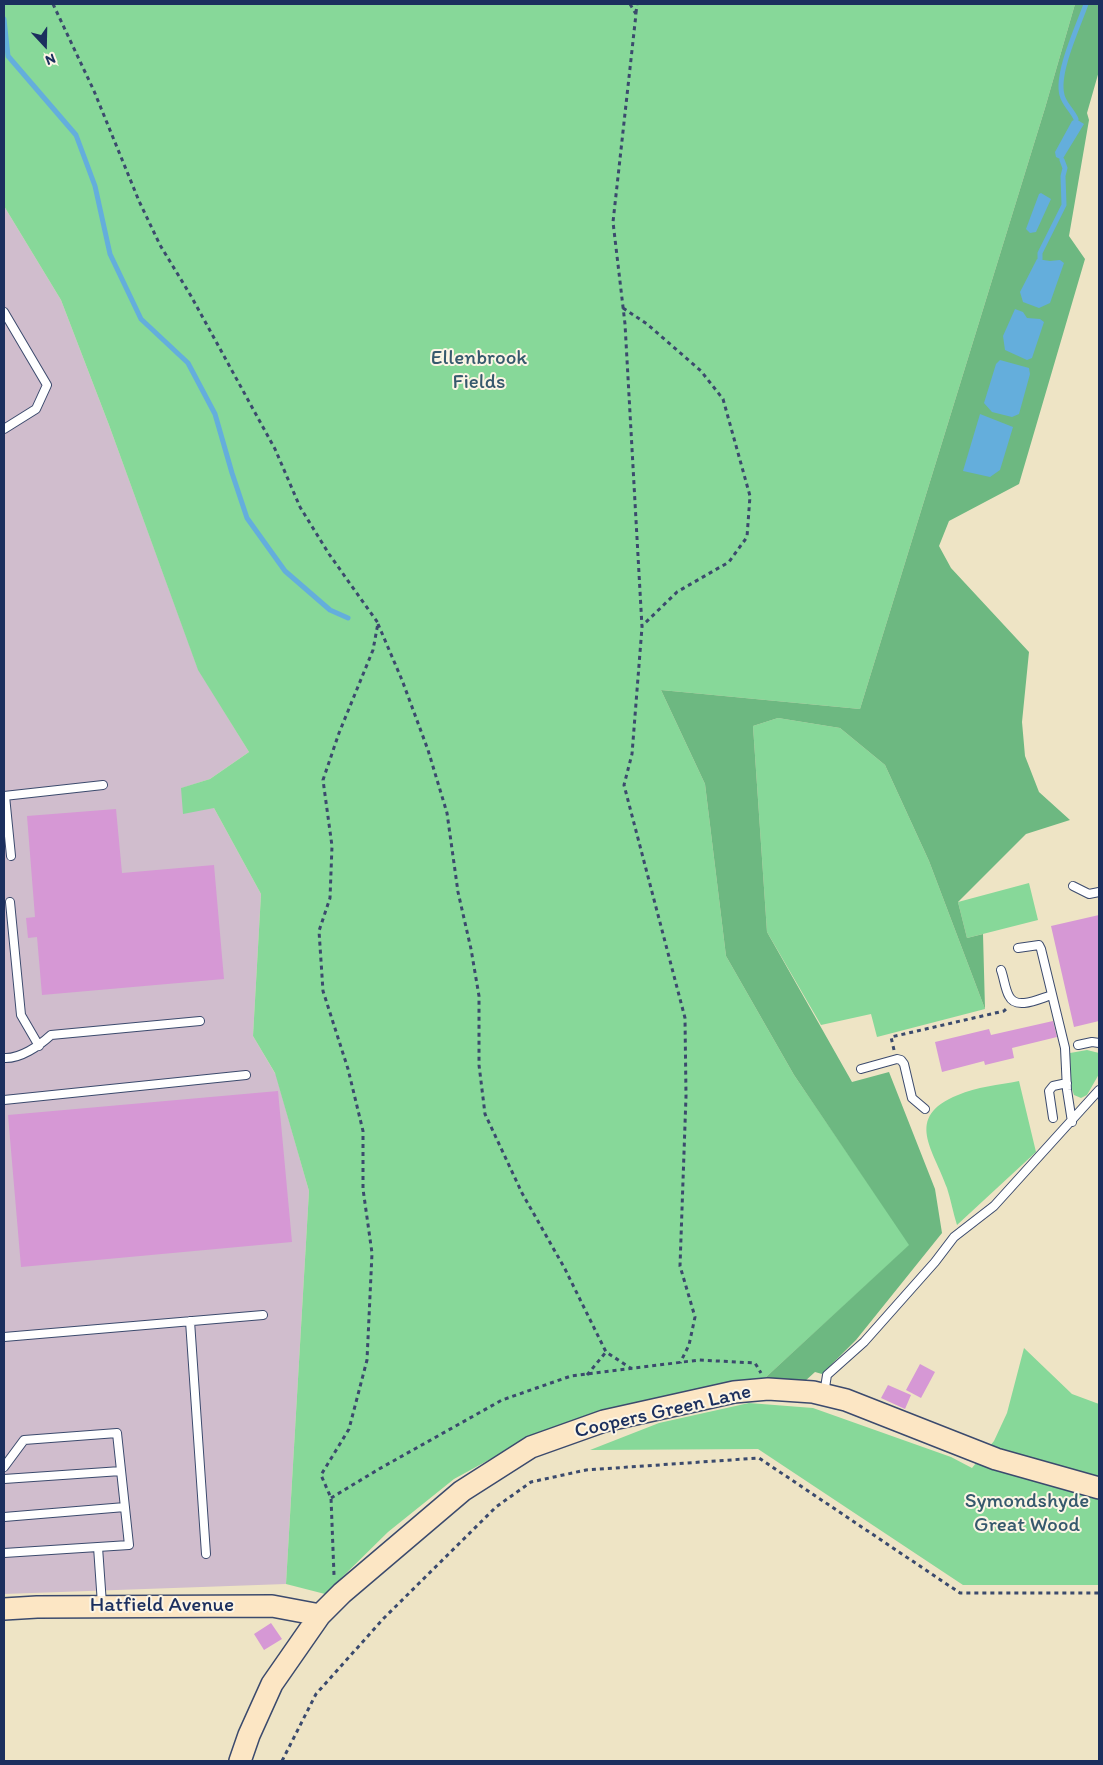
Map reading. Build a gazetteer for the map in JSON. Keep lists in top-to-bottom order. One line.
{"streets":{"street":["Coopers Green Lane","Hatfield Avenue"]},"crossings":[["Coopers Green Lane","Hatfield Avenue"]],"parks":["Ellenbrook Fields","Symondshyde Great Wood"],"north":"bottom"}
